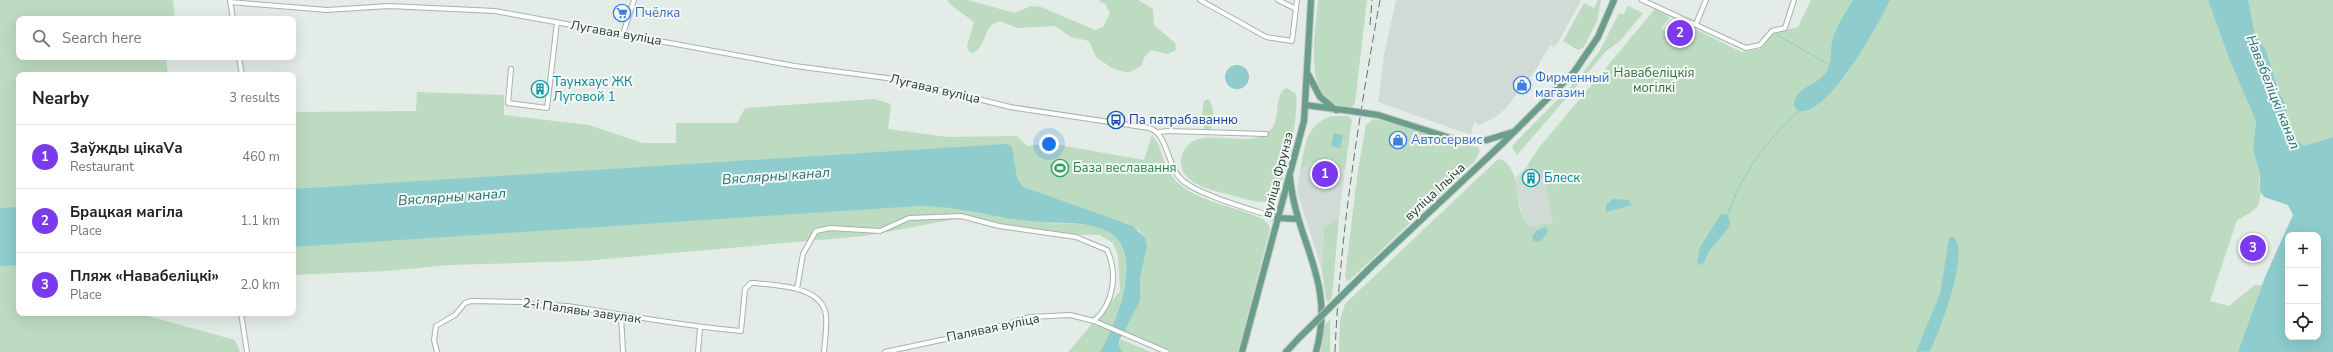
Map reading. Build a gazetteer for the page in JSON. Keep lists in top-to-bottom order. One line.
{"streets":{"main road":["вуліца Фрунзэ","вуліца Ільіча"],"street":["Лугавая вуліца","2-і Палявы завулак","Палявая вуліца"]},"water":["Навабеліцкі канал","Вяслярны канал"],"parks":["Навабеліцкія могілкі"],"places":{"supermarket":["Пчёлка"],"shop":["Фирменный магазин","Автосервис"],"building":["Таунхаус ЖК Луговой 1","Блеск"],"bus stop":["Па патрабаванню"],"sports":["База веславання"]},"page":{"search":"Search here","pins":["2","1","3"],"heading":["Nearby","3 results"],"list":[{"mark":"1","name":"Заўжды цікаVа","note":"Restaurant","value":"460 m"},{"mark":"2","name":"Брацкая магіла","note":"Place","value":"1.1 km"},{"mark":"3","name":"Пляж «Навабеліцкі»","note":"Place","value":"2.0 km"}],"map_buttons":["+","−"]}}
